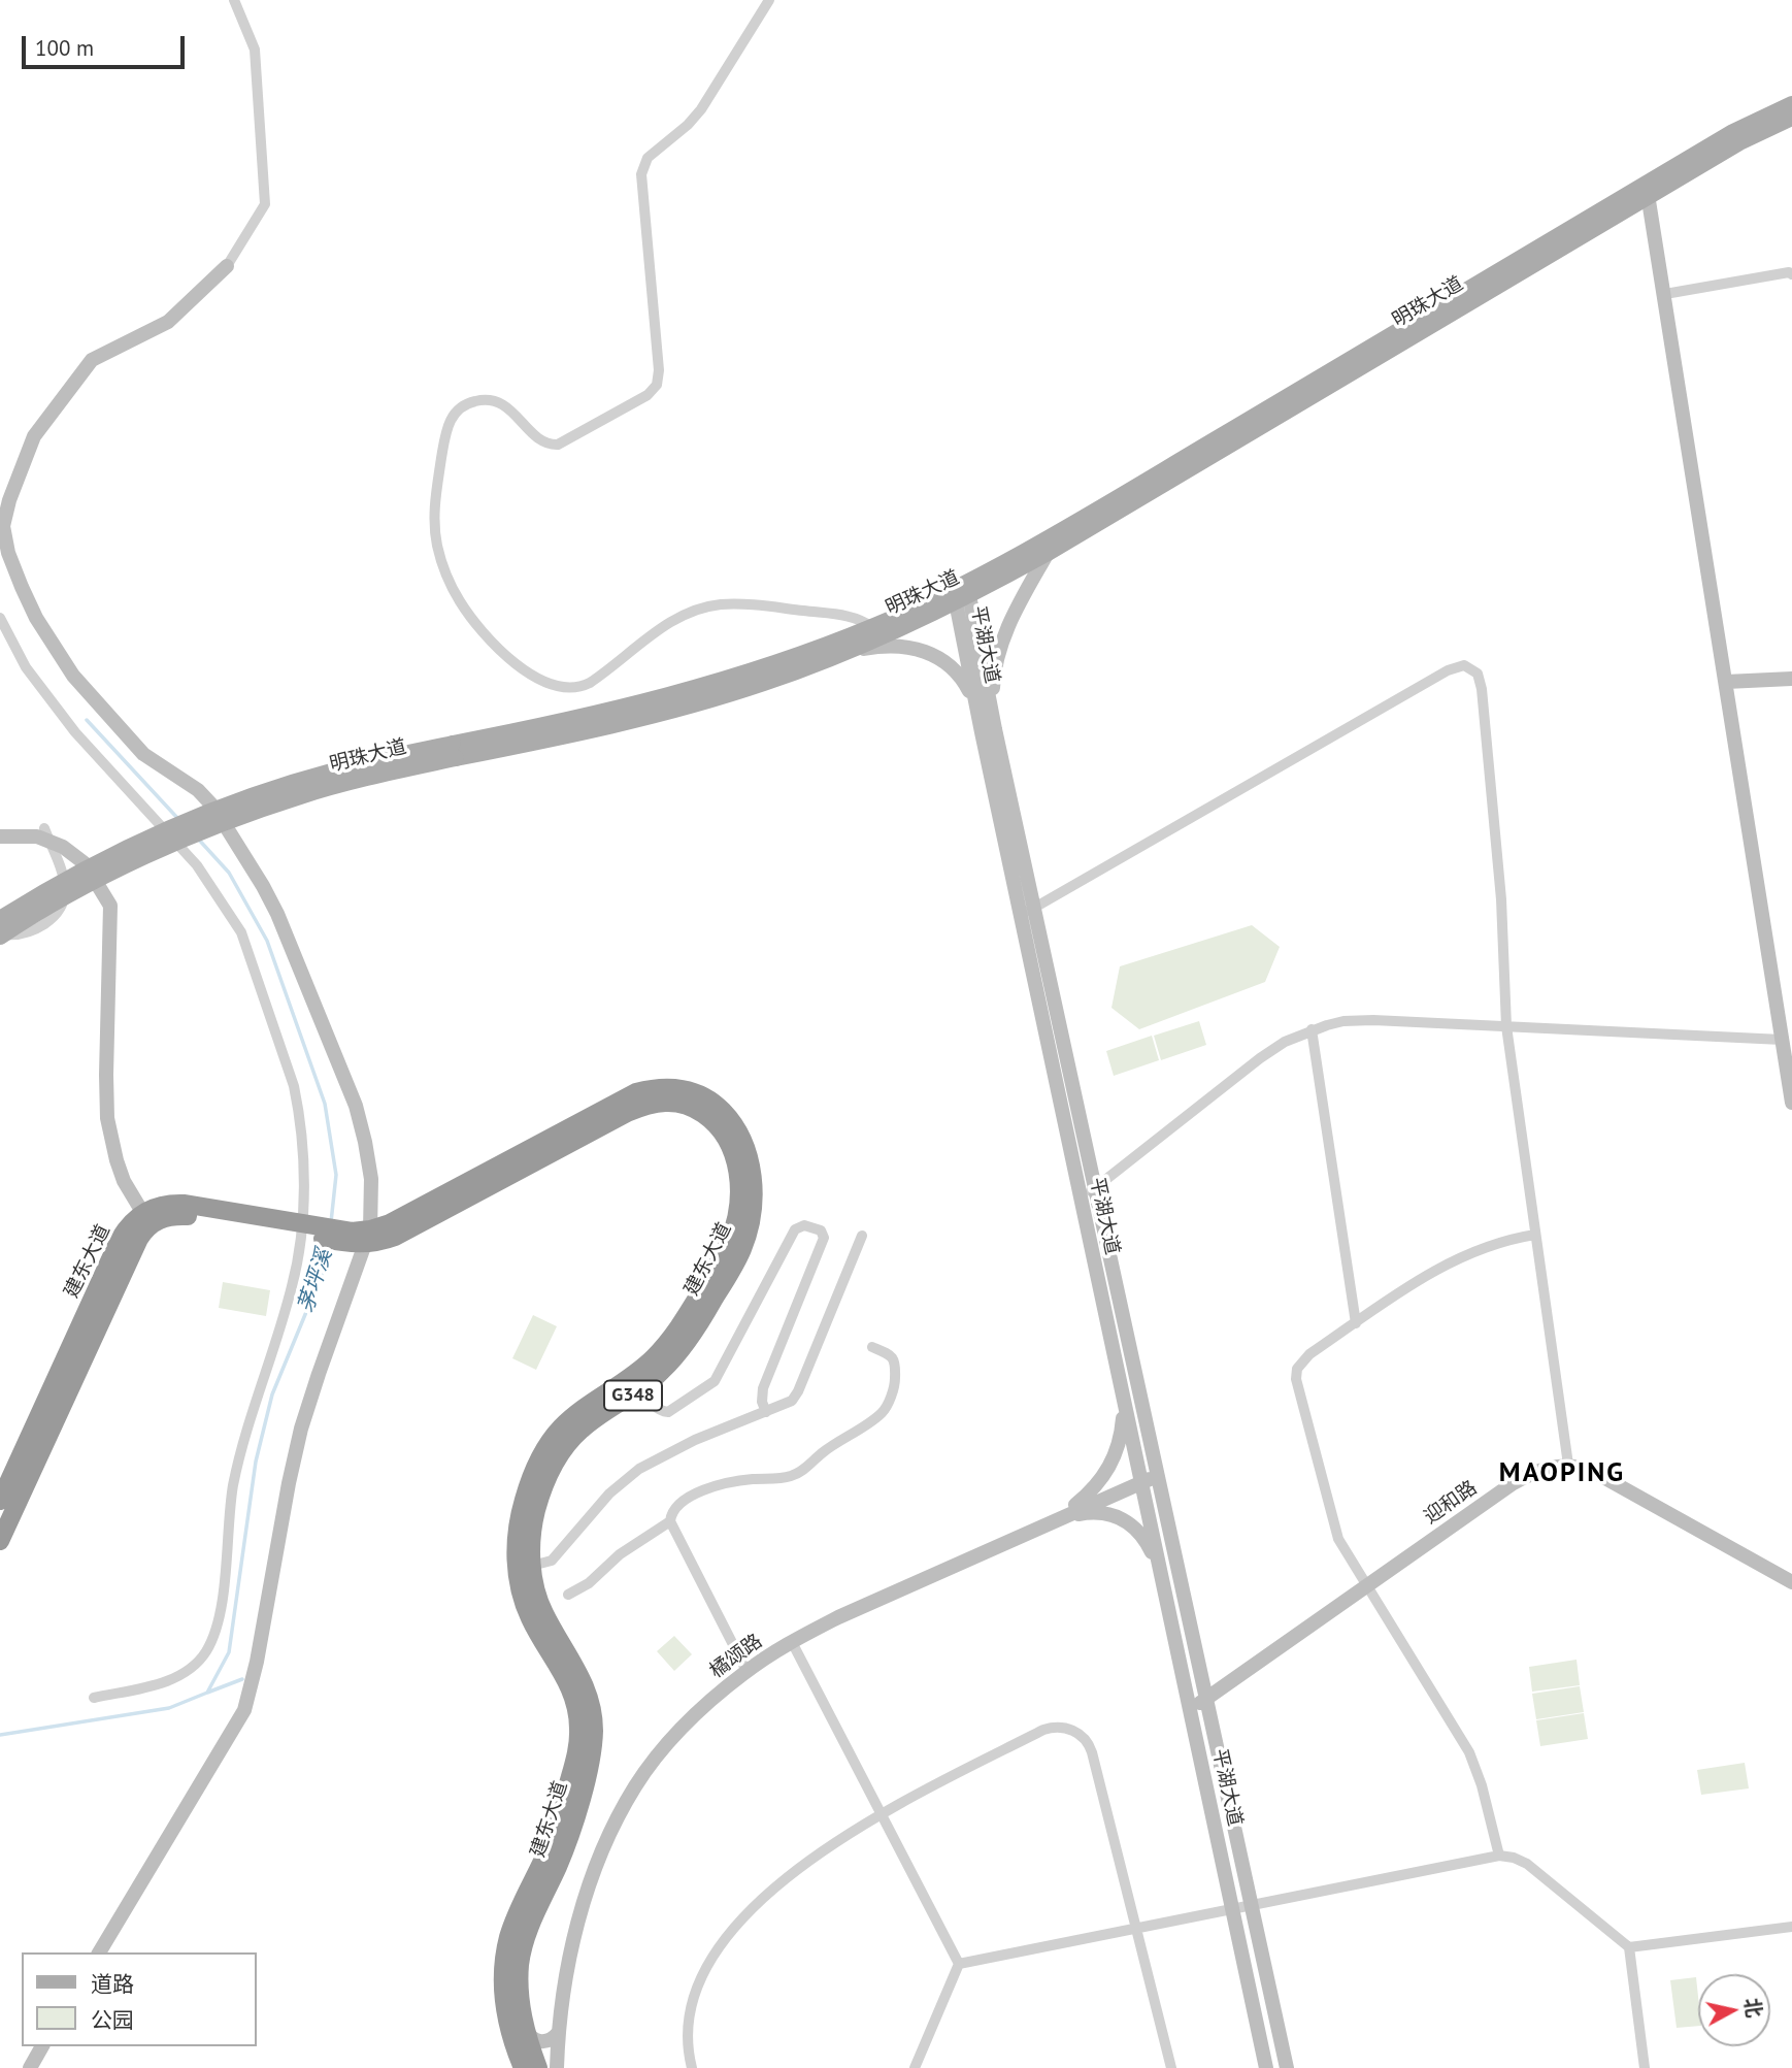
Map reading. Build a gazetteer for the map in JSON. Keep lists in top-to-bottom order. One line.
{"streets":{"highway":["建东大道","G348"],"main road":["明珠大道","平湖大道","迎和路","橘颂路"]},"crossings":[["明珠大道","平湖大道"],["平湖大道","迎和路"],["平湖大道","橘颂路"]],"districts":["MAOPING"],"water":["茅坪溪"],"legend":["道路","公园"],"scale_bar":"100 m","north":"right"}
